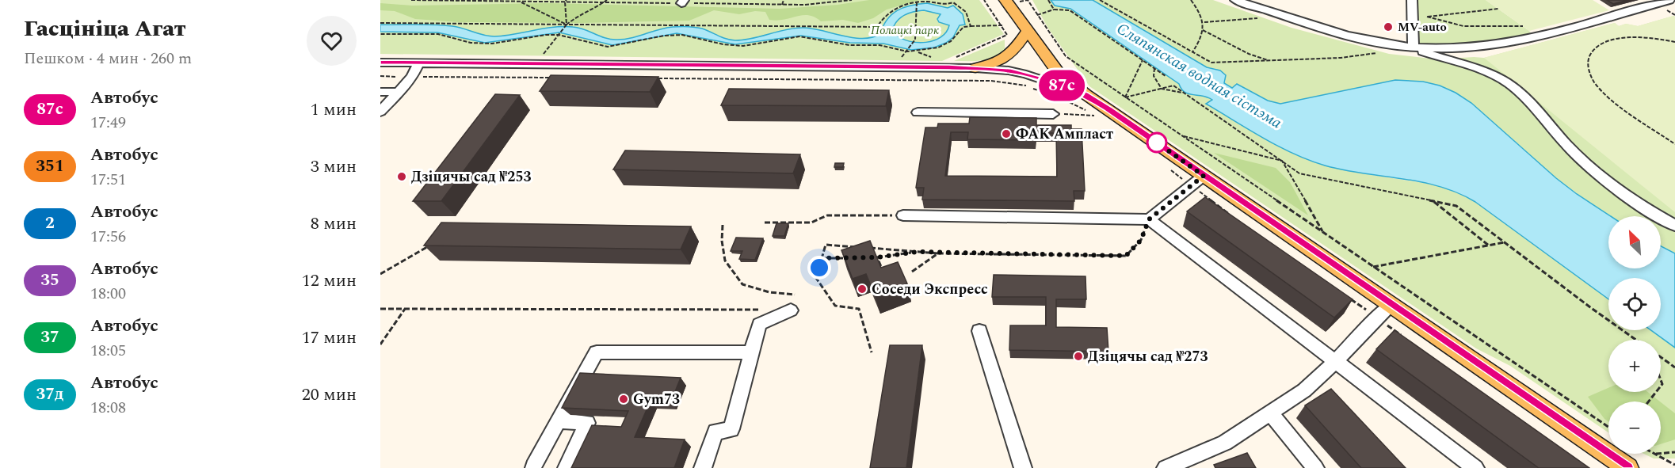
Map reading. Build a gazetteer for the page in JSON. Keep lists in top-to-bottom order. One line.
{"water":["Сляпянская водная сістэма"],"parks":["Полацкі парк"],"places":["MV-auto","ФАК Ампласт","Дзіцячы сад №253","Соседи Экспресс","Дзіцячы сад №273","Gym73"],"lines":["bus line 87с"],"north":"top left","page":{"heading":["Гасцініца Агат","Пешком · 4 мин · 260 m"],"on_map":"87с","list":[{"mark":"87с","name":"Автобус","note":"17:49","value":"1 мин"},{"mark":"351","name":"Автобус","note":"17:51","value":"3 мин"},{"mark":"2","name":"Автобус","note":"17:56","value":"8 мин"},{"mark":"35","name":"Автобус","note":"18:00","value":"12 мин"},{"mark":"37","name":"Автобус","note":"18:05","value":"17 мин"},{"mark":"37д","name":"Автобус","note":"18:08","value":"20 мин"}],"map_buttons":["+","−"]}}
